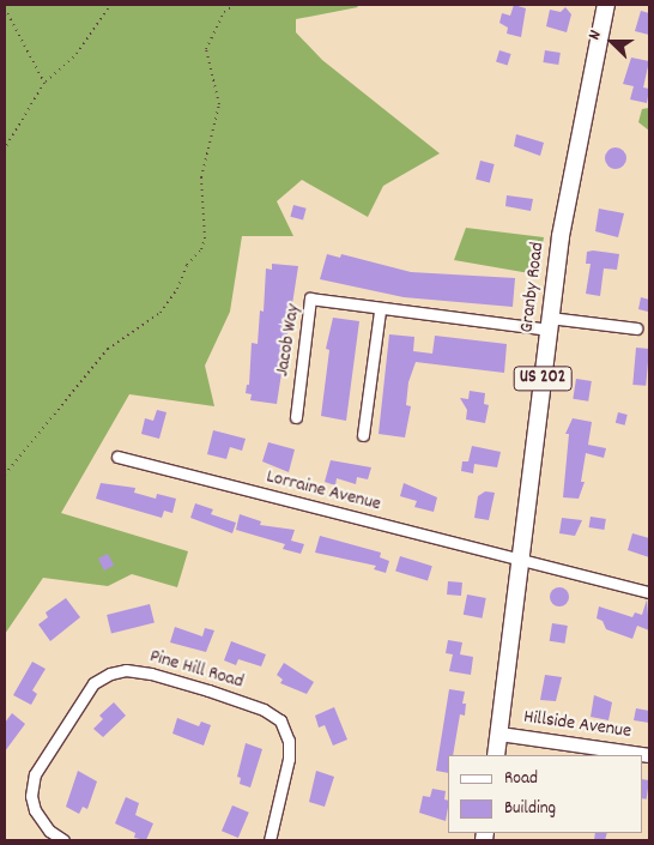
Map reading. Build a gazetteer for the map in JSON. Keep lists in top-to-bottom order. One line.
{"streets":{"main road":["Granby Road","US 202"],"street":["Jacob Way","Lorraine Avenue","Pine Hill Road","Hillside Avenue"]},"crossings":[["Granby Road","Jacob Way"],["Granby Road","Lorraine Avenue"],["Granby Road","Hillside Avenue"]],"legend":["Road","Building"],"north":"left"}
